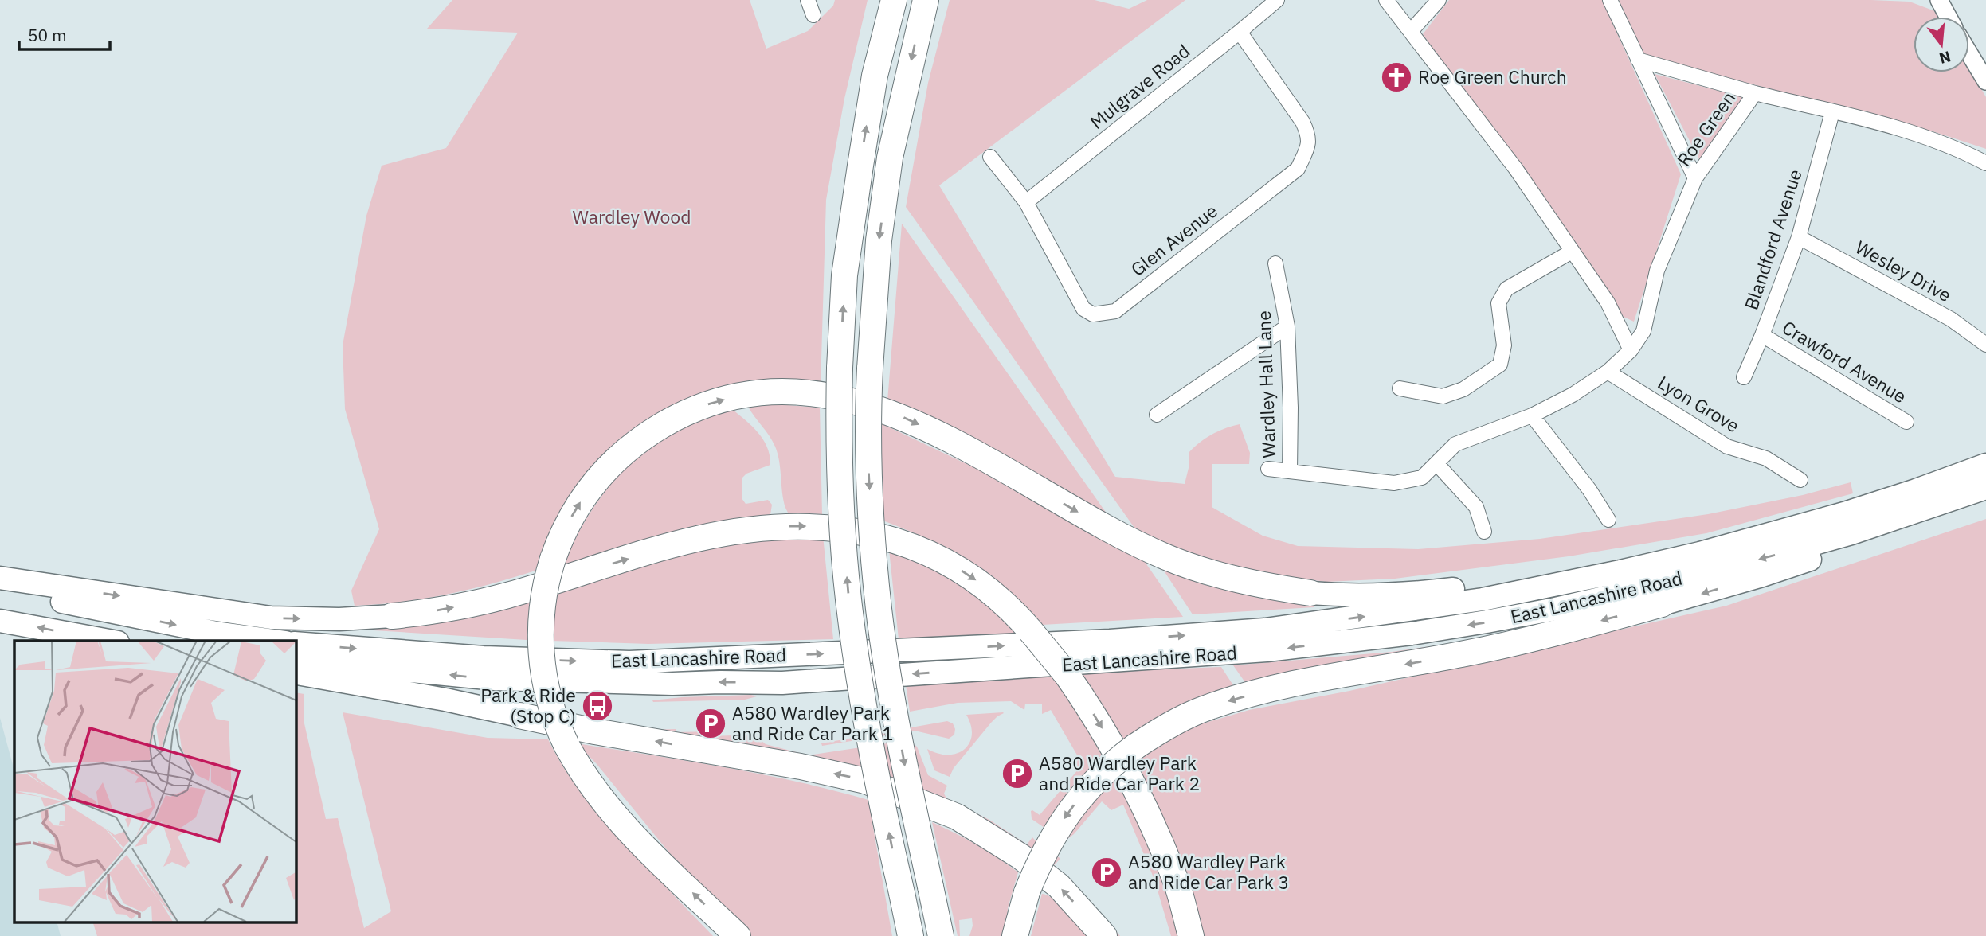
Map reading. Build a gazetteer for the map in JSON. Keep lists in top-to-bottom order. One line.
{"streets":{"highway":["East Lancashire Road"],"street":["Mulgrave Road","Roe Green","Blandford Avenue","Glen Avenue","Wesley Drive","Crawford Avenue","Wardley Hall Lane","Lyon Grove"]},"crossings":[["Mulgrave Road","Glen Avenue"],["Roe Green","Blandford Avenue"],["Roe Green","Wardley Hall Lane"],["Roe Green","Lyon Grove"],["Blandford Avenue","Wesley Drive"],["Blandford Avenue","Crawford Avenue"],["Wardley Hall Lane","Lyon Grove"]],"parks":["Wardley Wood"],"places":{"church":["Roe Green Church"],"bus stop":["Park & Ride (Stop C)"],"parking":["A580 Wardley Park and Ride Car Park 1","A580 Wardley Park and Ride Car Park 2","A580 Wardley Park and Ride Car Park 3"]},"scale_bar":"50 m","north":"bottom"}
